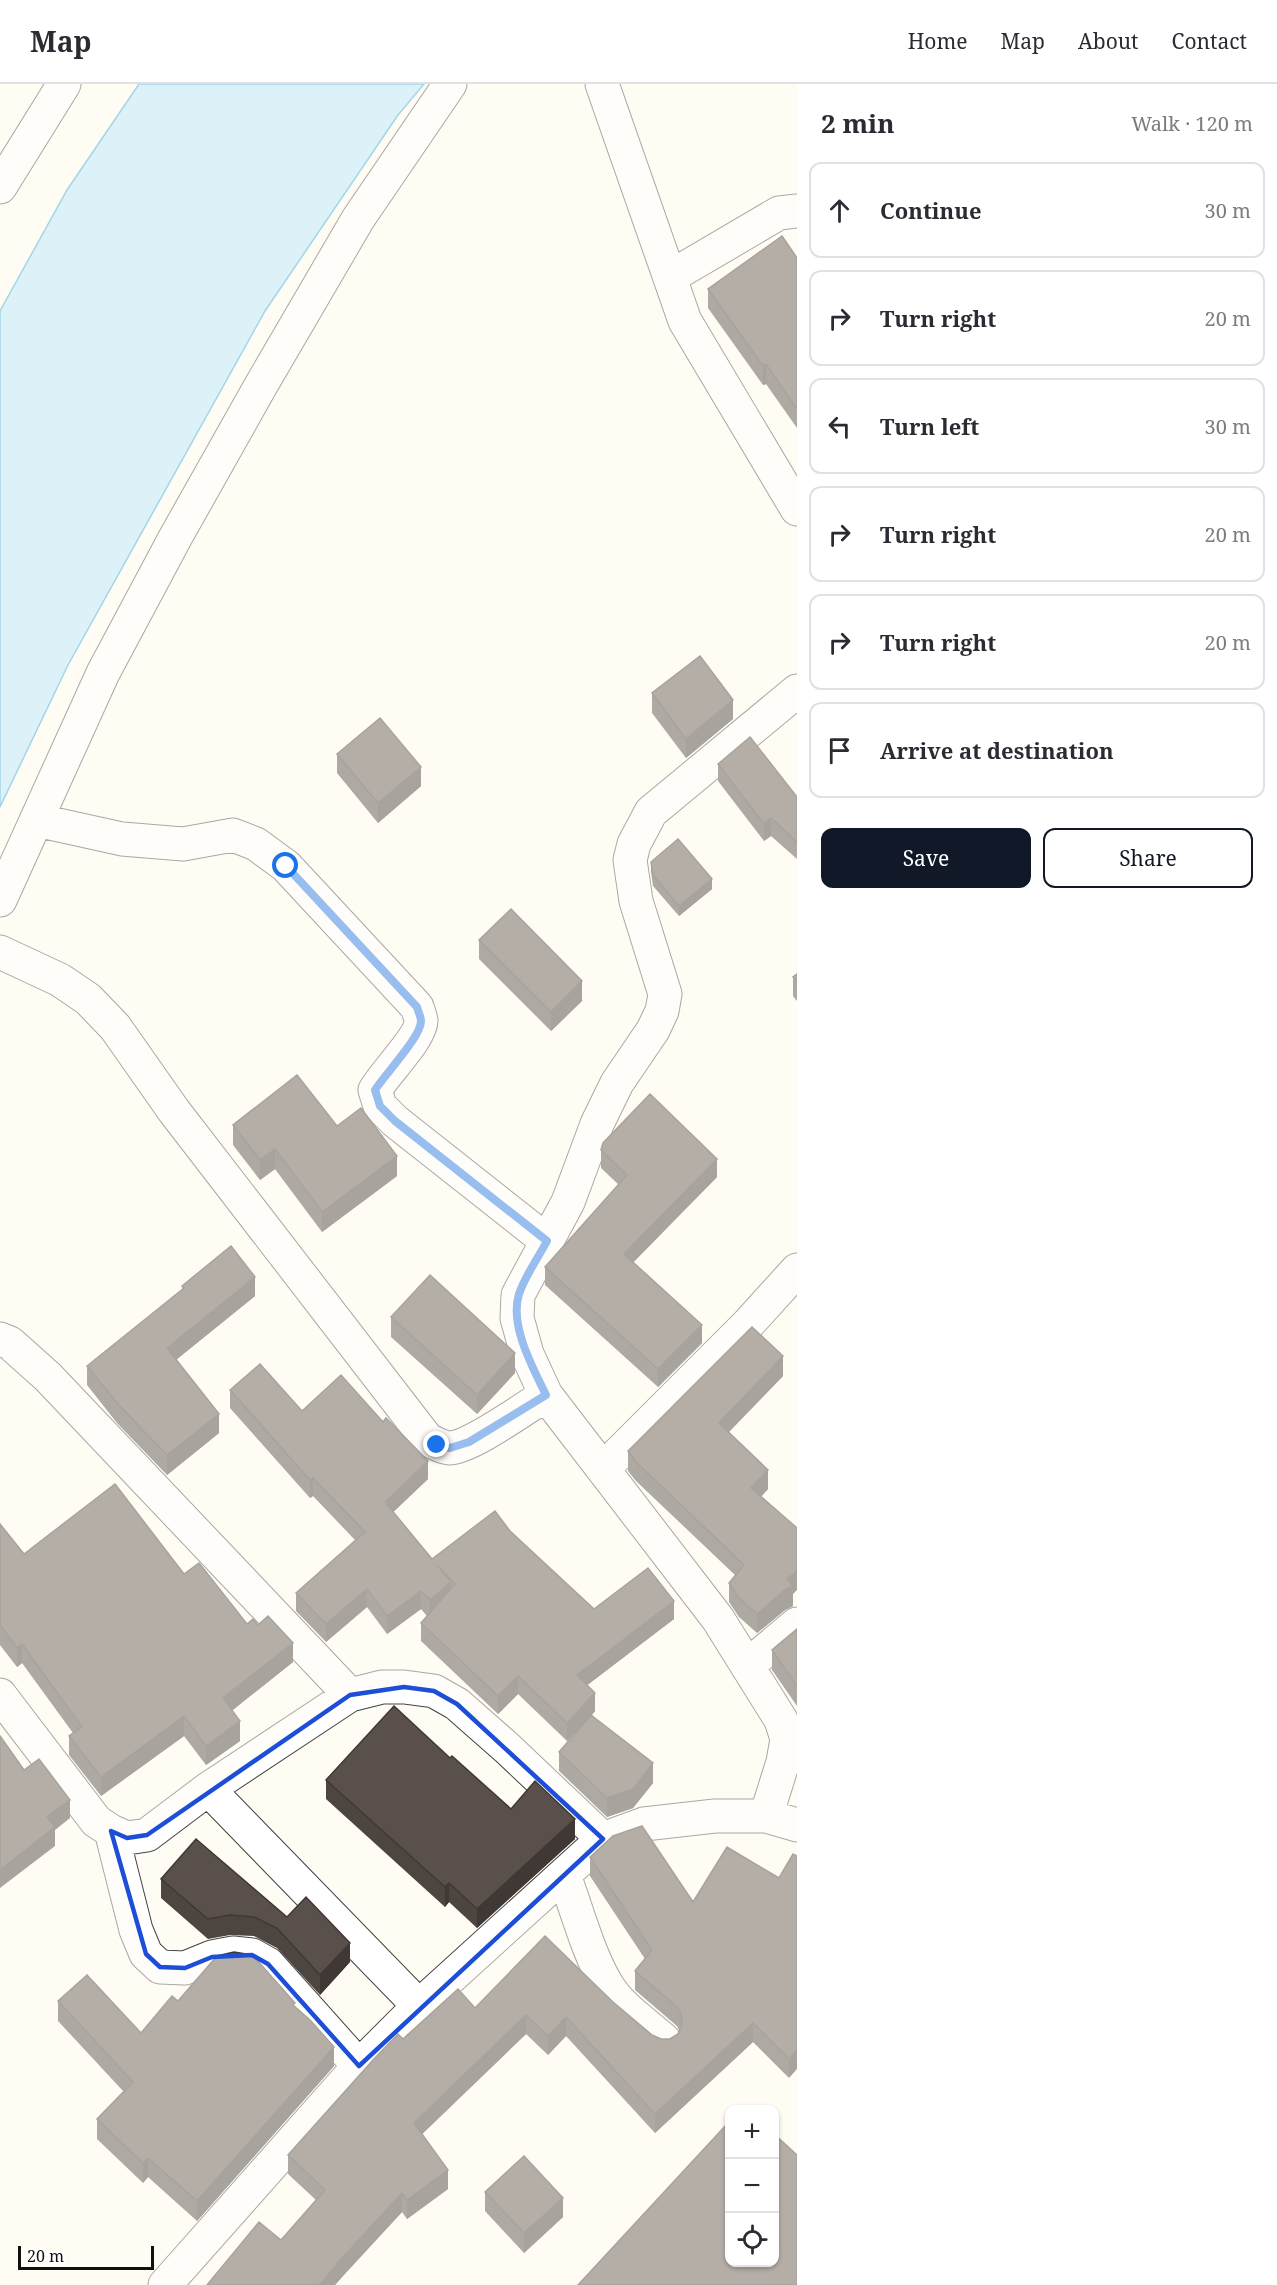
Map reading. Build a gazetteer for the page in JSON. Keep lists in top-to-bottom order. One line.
{"scale_bar":"20 m","page":{"header":"Map","nav":["Home","Map","About","Contact"],"heading":["2 min","Walk · 120 m"],"list":[["Continue","30 m"],["Turn right","20 m"],["Turn left","30 m"],["Turn right","20 m"],["Turn right","20 m"],"Arrive at destination"],"buttons":["Save","Share"],"map_buttons":["+","−"],"scale":"20 m"}}
